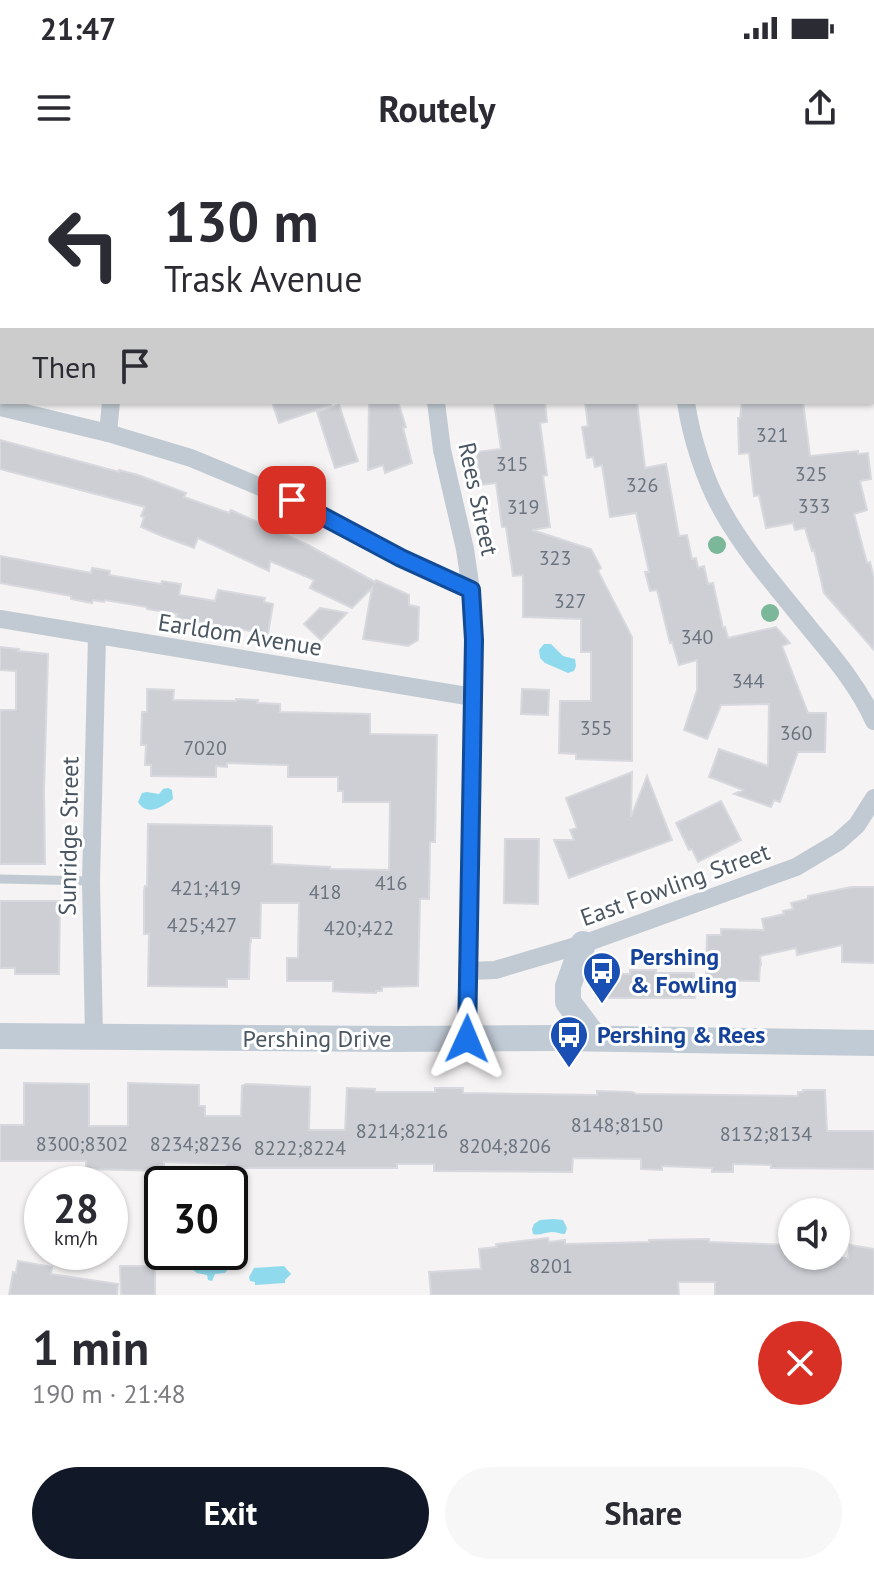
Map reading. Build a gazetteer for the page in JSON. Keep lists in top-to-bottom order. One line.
{"streets":{"main road":["Pershing Drive"],"street":["Rees Street","Earldom Avenue","Sunridge Street","East Fowling Street"]},"crossings":[["Rees Street","Earldom Avenue"],["Rees Street","East Fowling Street"],["Rees Street","Pershing Drive"],["Earldom Avenue","Sunridge Street"],["Sunridge Street","Pershing Drive"]],"places":{"bus stop":["Pershing & Fowling","Pershing & Rees"]},"house_numbers":["321","315","325","326","333","319","323","327","340","344","355","360","7020","416","421;419","418","425;427","420;422","8148;8150","8214;8216","8132;8134","8300;8302","8234;8236","8204;8206","8222;8224","8201"],"page":{"status":"21:47","header":"Routely","turn":["130 m","Trask Avenue"],"then":"Then","speed":"28 km/h","limit":"30","heading":["1 min","190 m · 21:48"],"buttons":["Exit","Share"]}}
